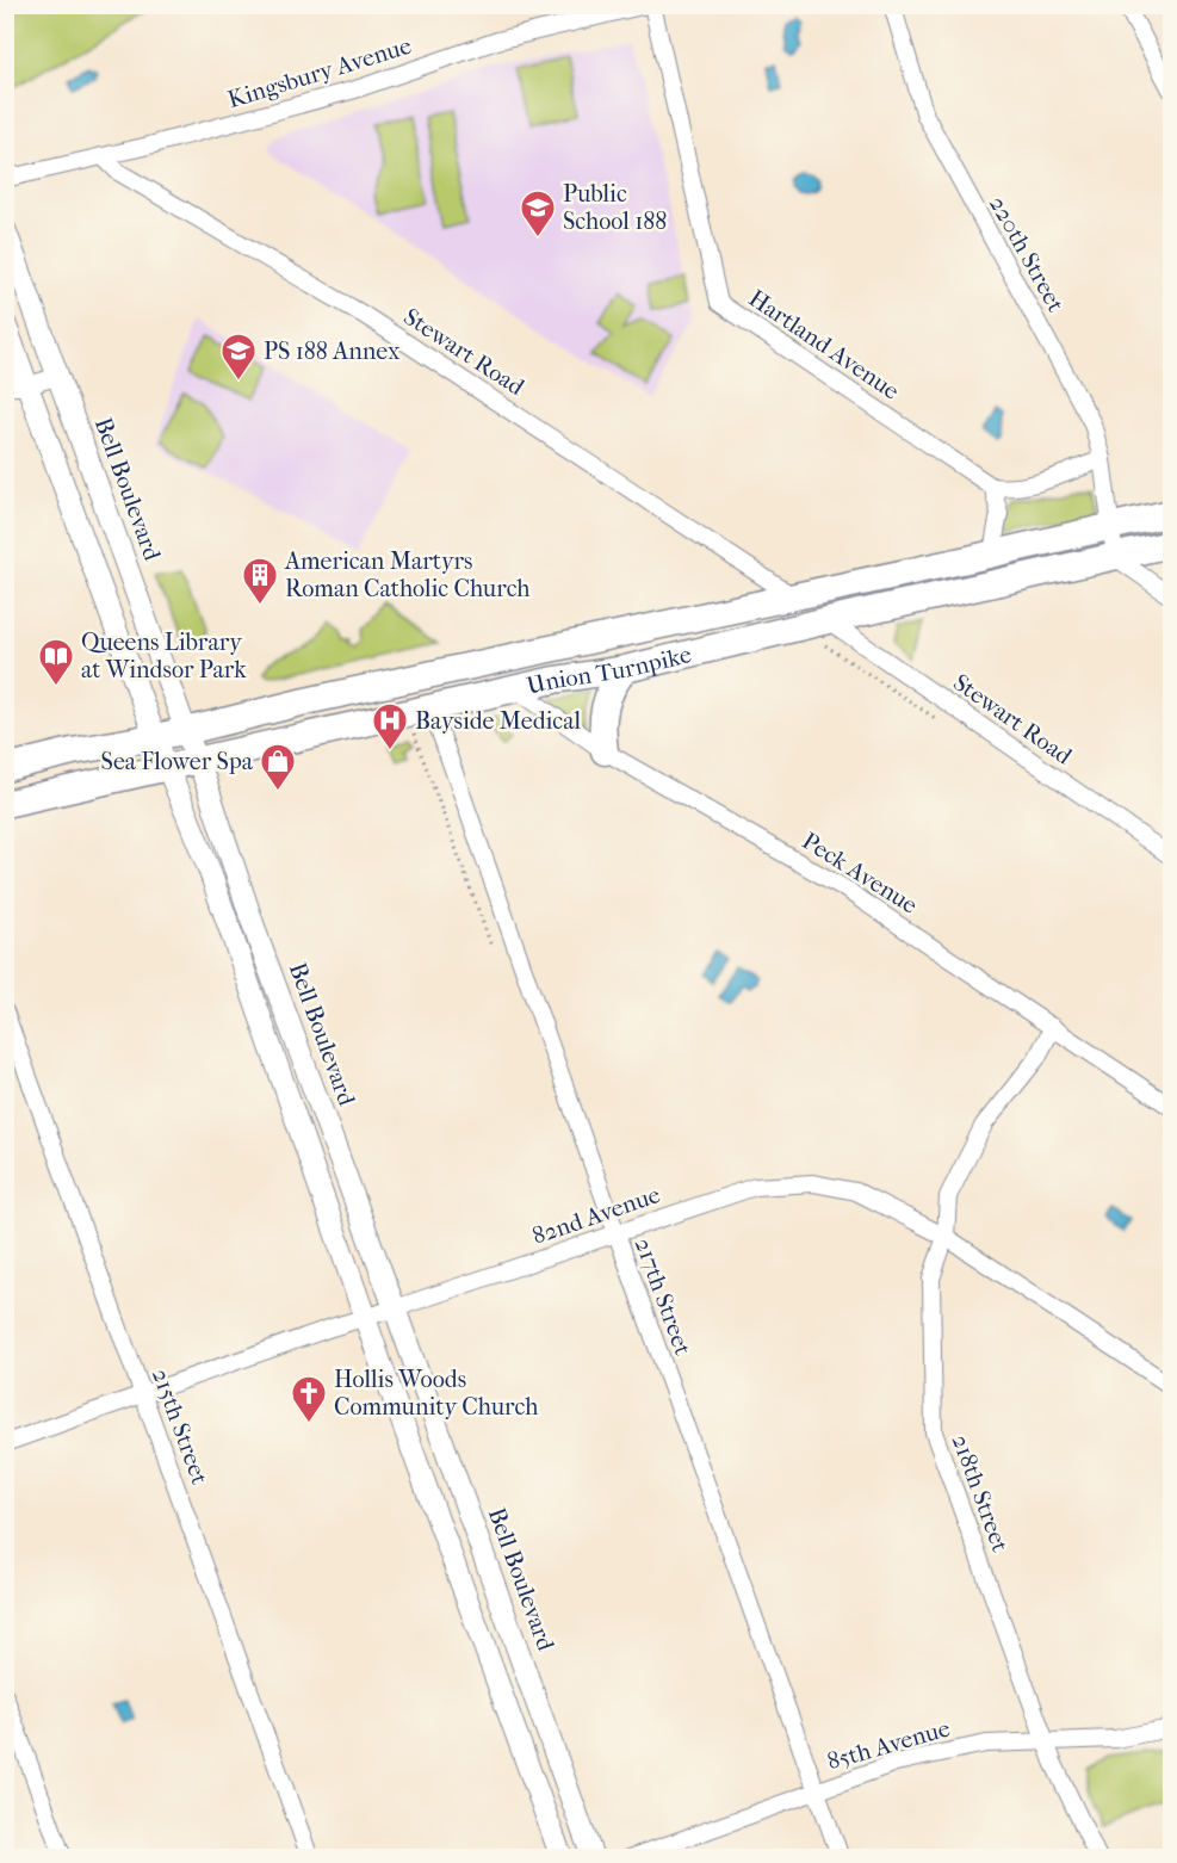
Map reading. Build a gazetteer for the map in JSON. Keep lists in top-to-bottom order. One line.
{"streets":{"main road":["Union Turnpike"],"street":["Kingsbury Avenue","220th Street","Hartland Avenue","Stewart Road","Bell Boulevard","Peck Avenue","82nd Avenue","217th Street","215th Street","218th Street","85th Avenue"]},"crossings":[["Kingsbury Avenue","Stewart Road"],["220th Street","Union Turnpike"],["Stewart Road","Union Turnpike"],["Bell Boulevard","Union Turnpike"],["Bell Boulevard","82nd Avenue"],["Union Turnpike","Peck Avenue"],["Union Turnpike","217th Street"],["Peck Avenue","218th Street"],["82nd Avenue","217th Street"],["82nd Avenue","215th Street"],["82nd Avenue","218th Street"],["217th Street","85th Avenue"],["218th Street","85th Avenue"]],"places":{"school or university":["Public School 188","PS 188 Annex"],"building":["American Martyrs Roman Catholic Church"],"library":["Queens Library at Windsor Park"],"hospital":["Bayside Medical"],"shop":["Sea Flower Spa"],"church":["Hollis Woods Community Church"]}}
